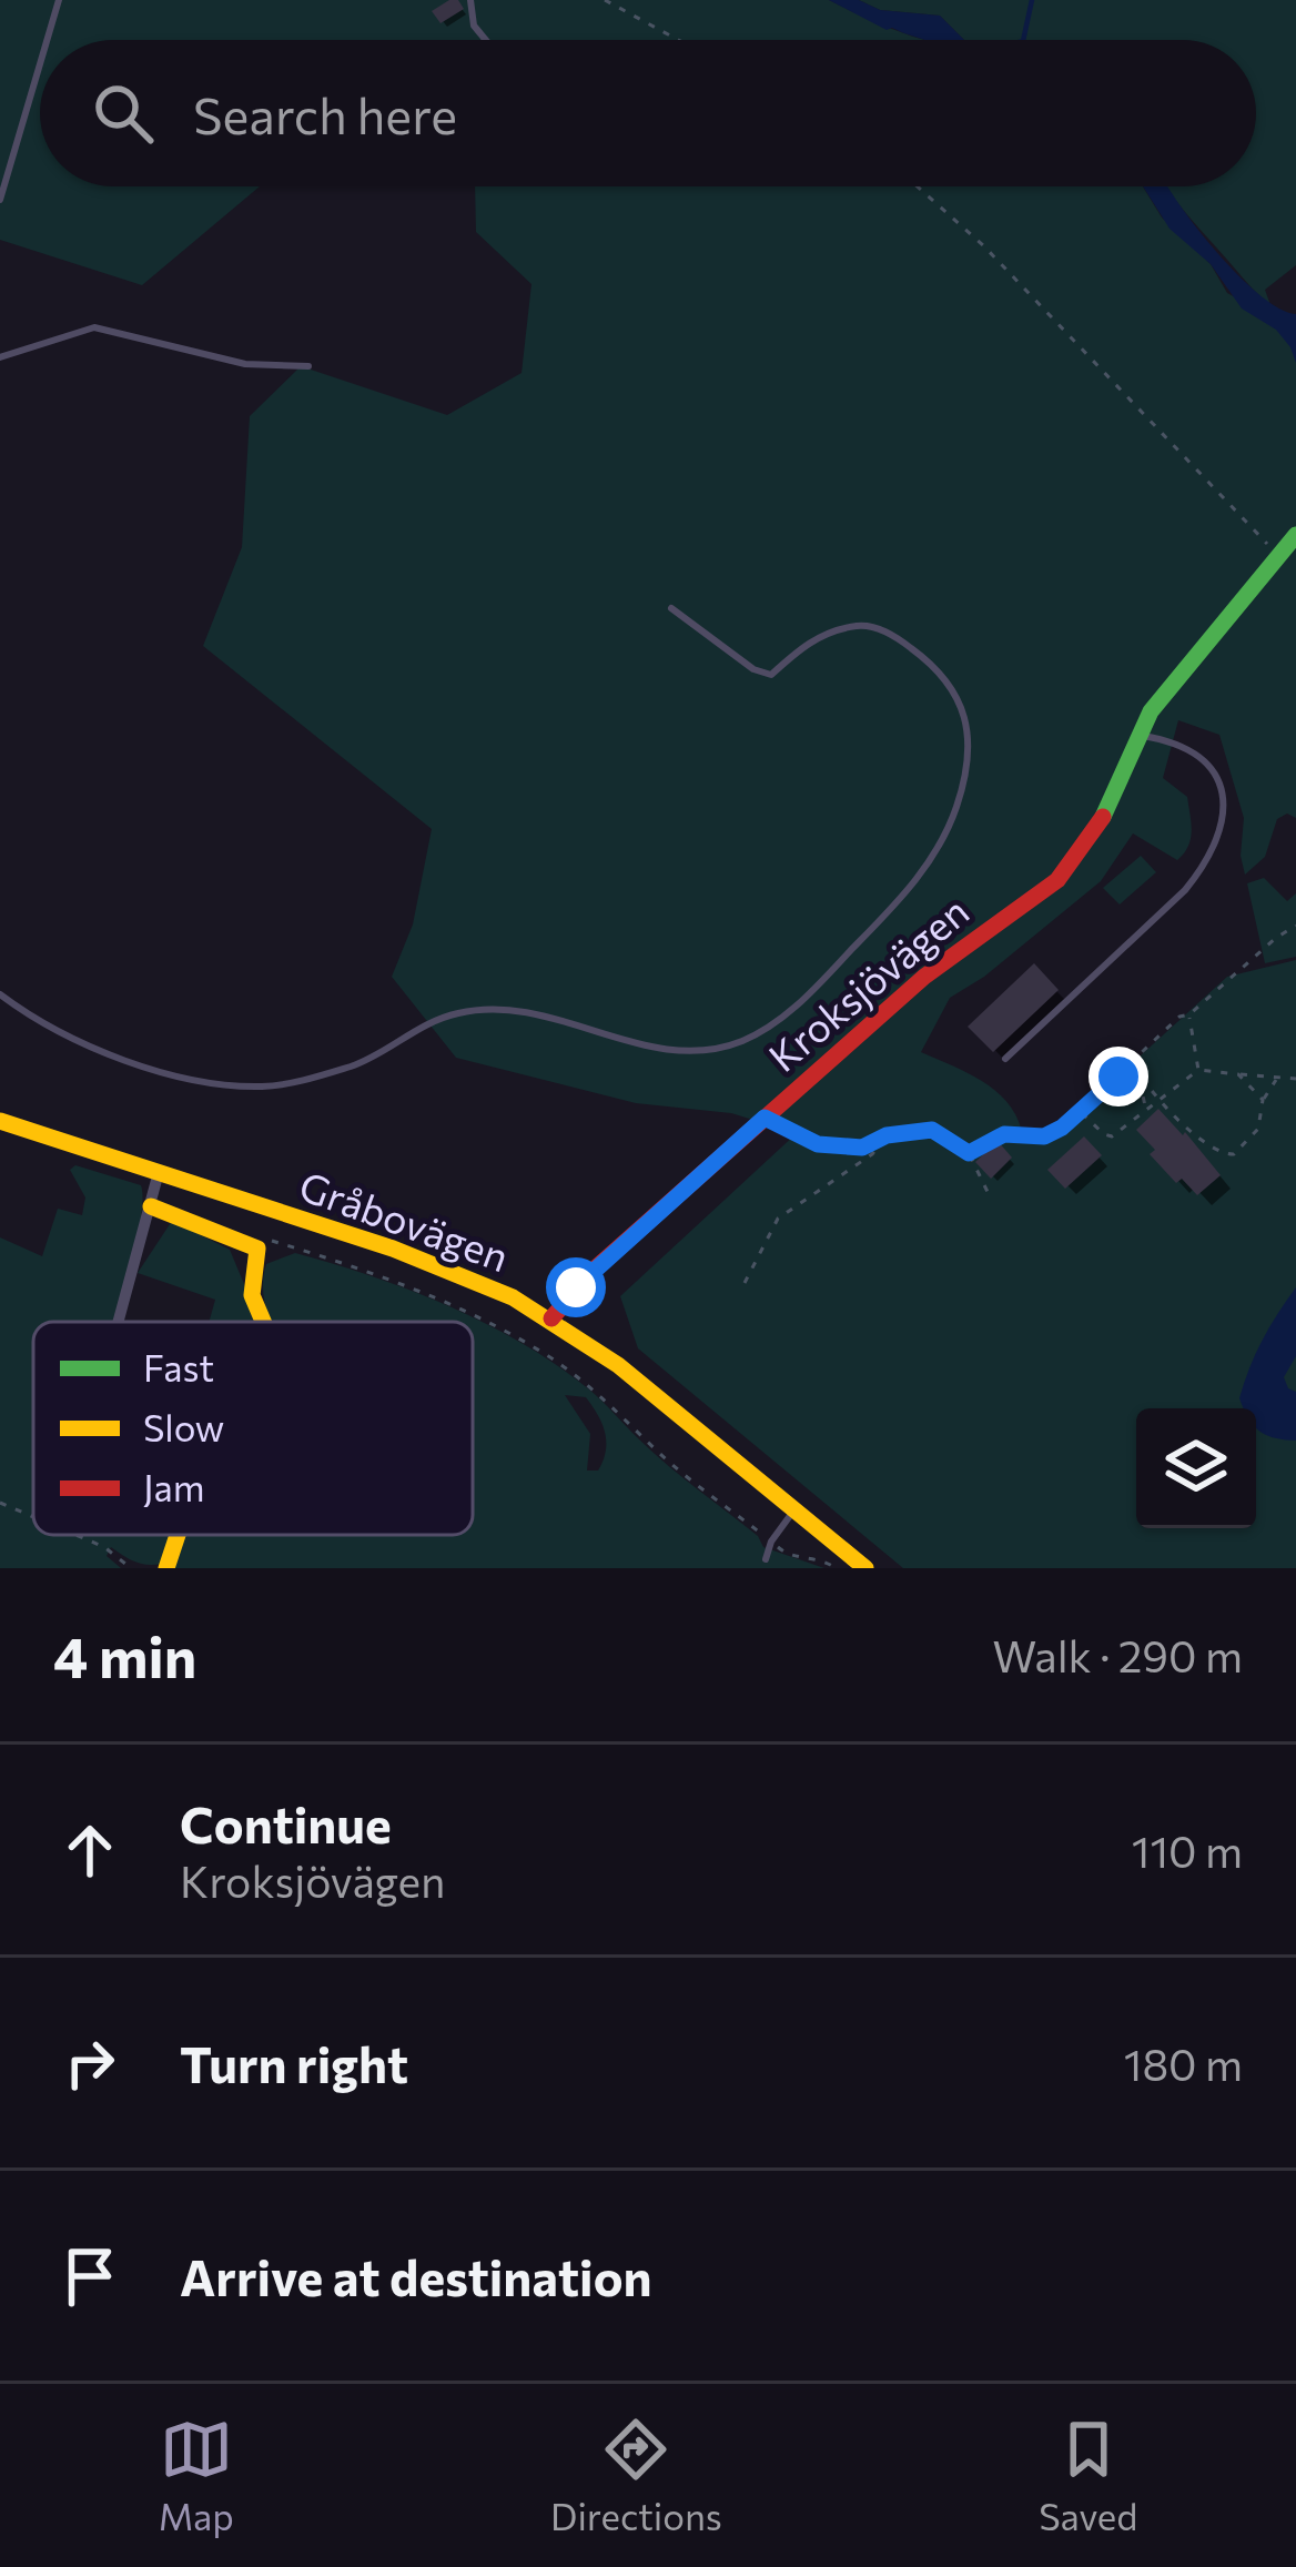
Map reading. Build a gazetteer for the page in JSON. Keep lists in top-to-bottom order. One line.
{"streets":{"street":["Kroksjövägen","Gråbovägen"]},"crossings":[["Kroksjövägen","Gråbovägen"]],"legend":["Fast","Slow","Jam"],"page":{"search":"Search here","heading":["4 min","Walk · 290 m"],"list":[["Continue","Kroksjövägen","110 m"],["Turn right","180 m"],"Arrive at destination"],"nav":["Map","Directions","Saved"]}}
